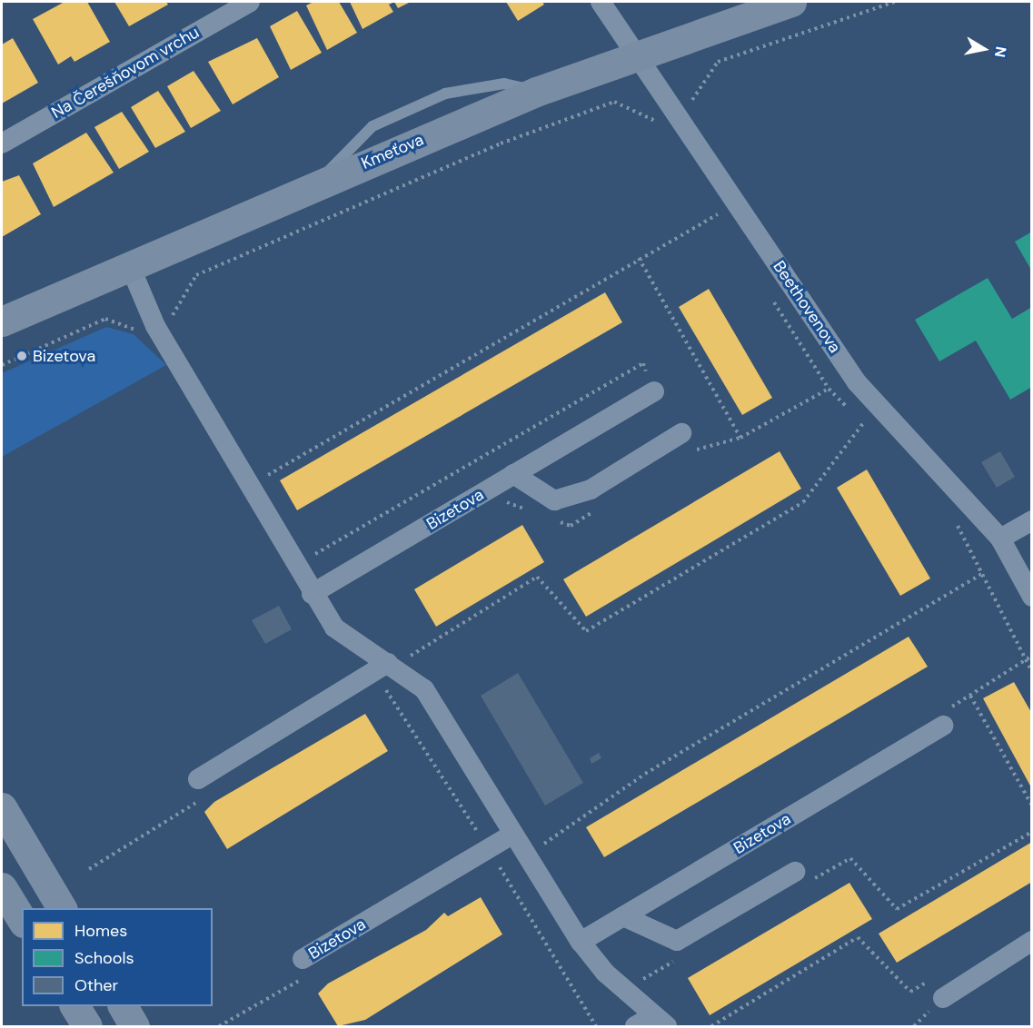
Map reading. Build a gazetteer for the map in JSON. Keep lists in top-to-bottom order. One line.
{"streets":{"street":["Na Čerešňovom vrchu","Kmeťova","Beethovenova","Bizetova"]},"crossings":[["Kmeťova","Beethovenova"]],"places":["Bizetova"],"legend":["Homes","Schools","Other"],"north":"right"}
